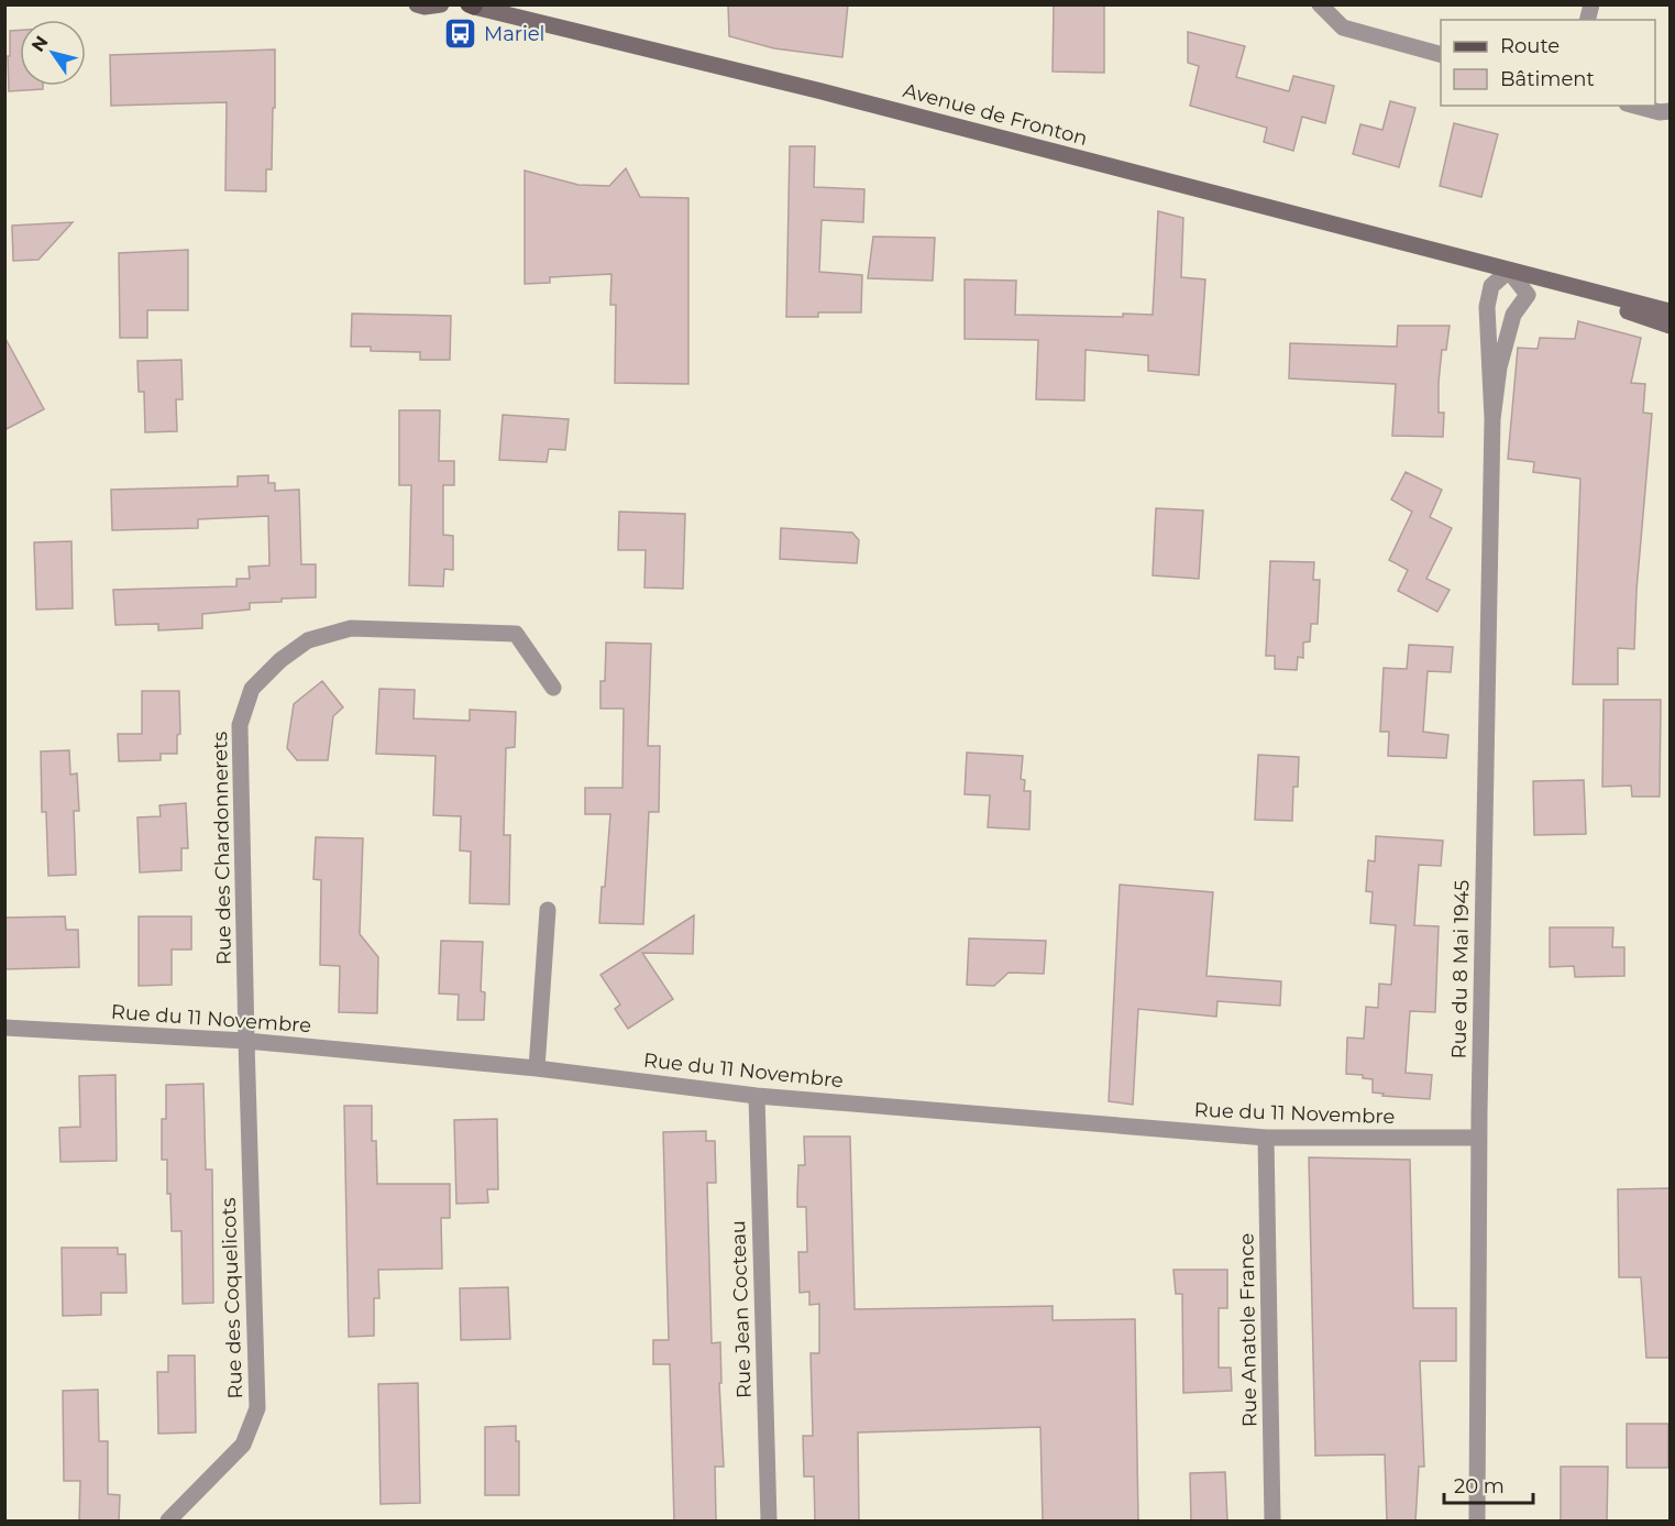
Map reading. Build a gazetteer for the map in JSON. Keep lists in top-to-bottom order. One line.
{"streets":{"main road":["Avenue de Fronton"],"street":["Rue des Chardonnerets","Rue du 8 Mai 1945","Rue du 11 Novembre","Rue des Coquelicots","Rue Jean Cocteau","Rue Anatole France"]},"crossings":[["Avenue de Fronton","Rue du 8 Mai 1945"],["Rue des Chardonnerets","Rue du 11 Novembre"],["Rue des Chardonnerets","Rue des Coquelicots"],["Rue du 8 Mai 1945","Rue du 11 Novembre"],["Rue du 11 Novembre","Rue des Coquelicots"],["Rue du 11 Novembre","Rue Jean Cocteau"],["Rue du 11 Novembre","Rue Anatole France"]],"places":{"bus stop":["Mariel"]},"legend":["Route","Bâtiment"],"scale_bar":"20 m","north":"top left"}
